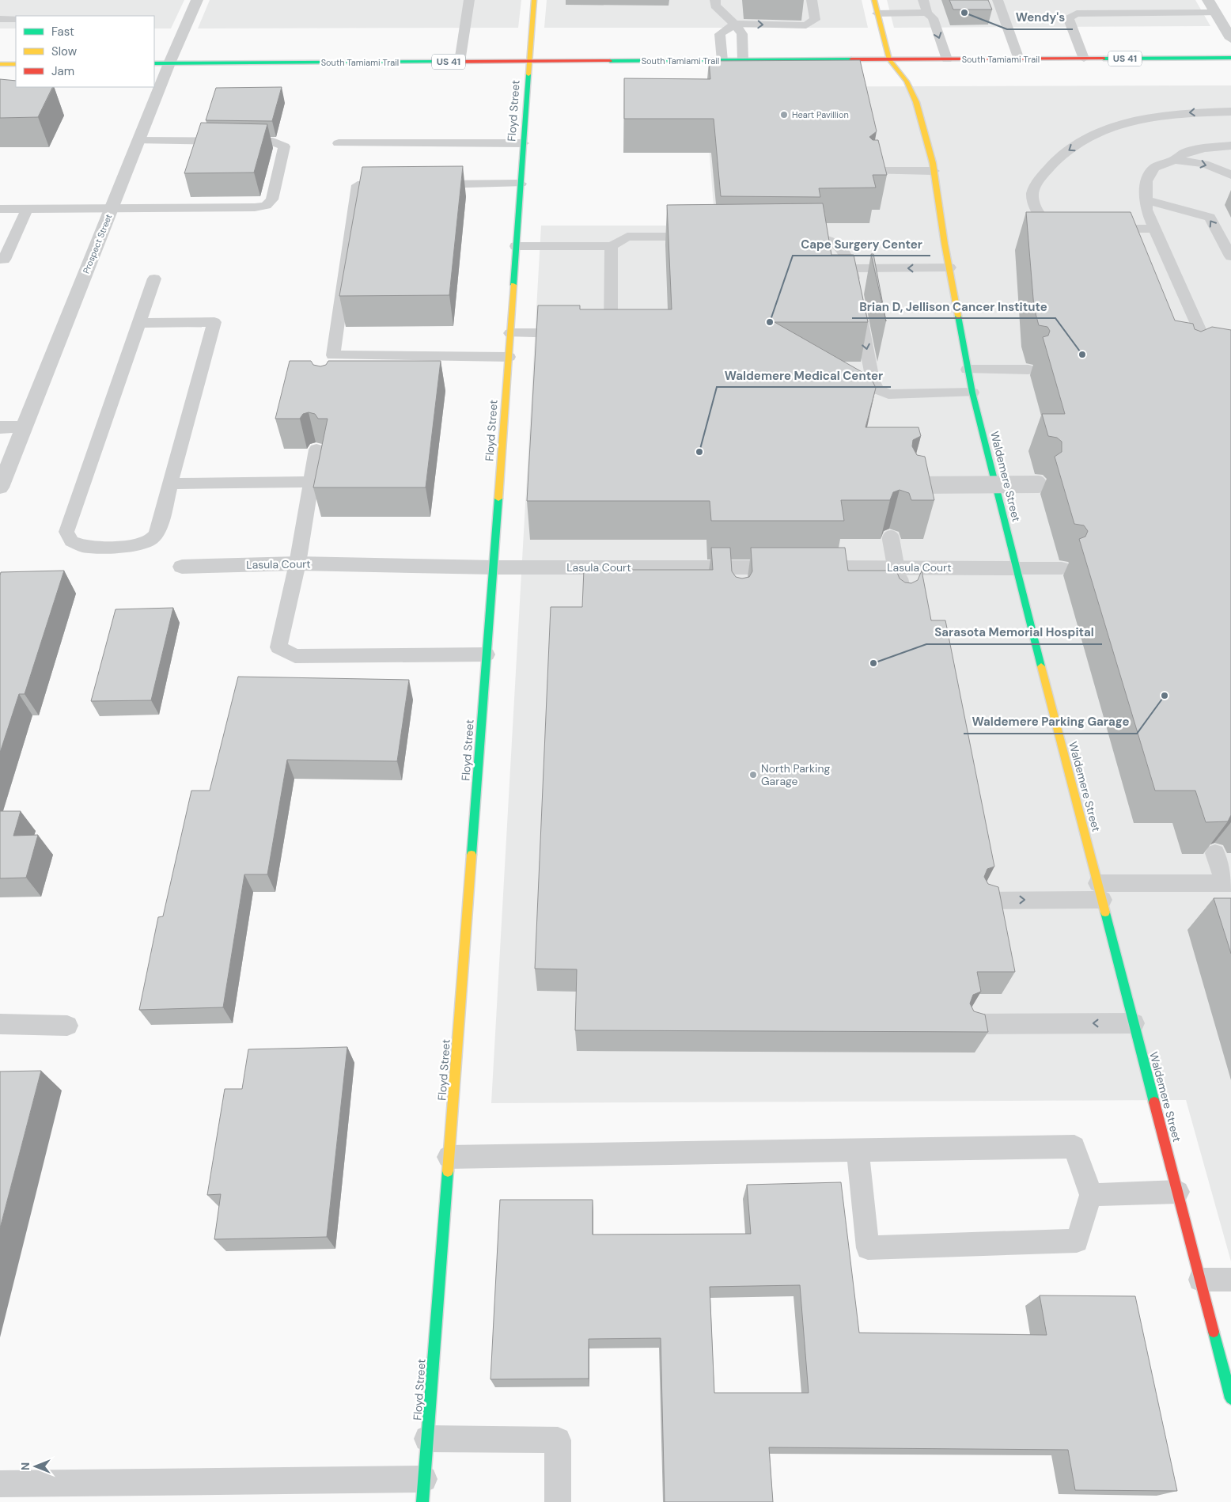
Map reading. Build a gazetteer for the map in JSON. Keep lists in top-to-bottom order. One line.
{"streets":{"street":["US 41","South Tamiami Trail","Floyd Street","Prospect Street","Waldemere Street","Lasula Court"]},"crossings":[["South Tamiami Trail","Floyd Street"],["South Tamiami Trail","Prospect Street"],["South Tamiami Trail","Waldemere Street"],["Floyd Street","Lasula Court"],["Waldemere Street","Lasula Court"]],"places":["Wendy's","Heart Pavillion","Cape Surgery Center","Brian D, Jellison Cancer Institute","Waldemere Medical Center","Sarasota Memorial Hospital","Waldemere Parking Garage","North Parking Garage"],"legend":["Fast","Slow","Jam"],"north":"left"}
